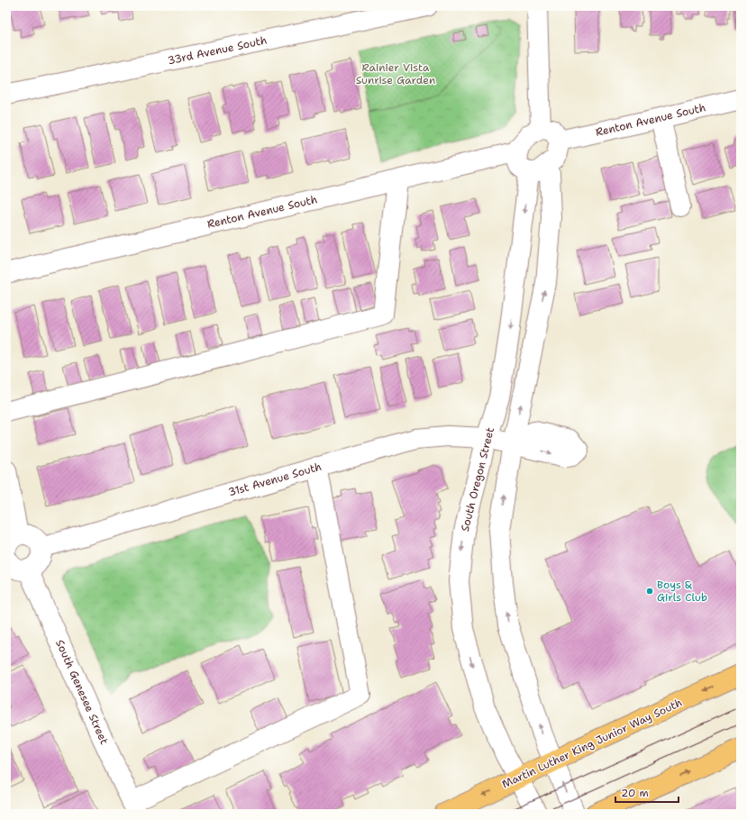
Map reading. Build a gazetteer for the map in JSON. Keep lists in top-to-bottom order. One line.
{"streets":{"main road":["Martin Luther King Junior Way South"],"street":["33rd Avenue South","Renton Avenue South","31st Avenue South","South Oregon Street","South Genesee Street"]},"crossings":[["Renton Avenue South","South Oregon Street"],["31st Avenue South","South Oregon Street"],["South Oregon Street","Martin Luther King Junior Way South"]],"parks":["Rainier Vista Sunrise Garden"],"places":["Boys & Girls Club"],"scale_bar":"20 m"}
